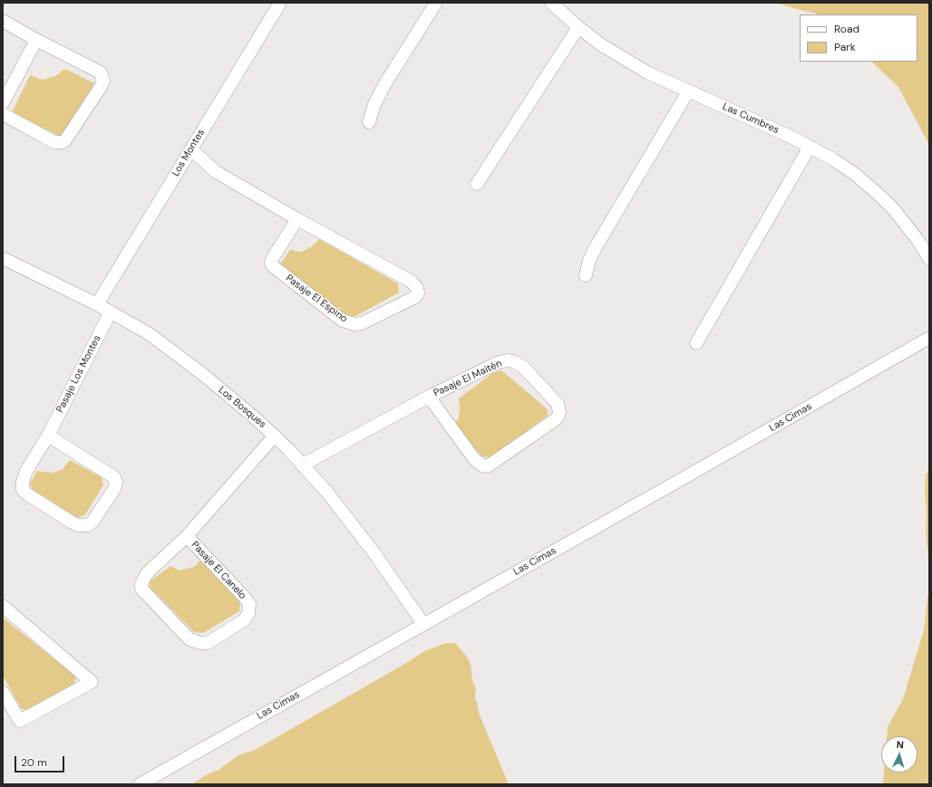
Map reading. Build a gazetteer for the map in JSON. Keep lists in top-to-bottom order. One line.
{"streets":{"street":["Las Cumbres","Los Montes","Pasaje El Espino","Pasaje Los Montes","Pasaje El Maitén","Los Bosques","Las Cimas","Pasaje El Canelo"]},"crossings":[["Los Montes","Pasaje El Espino"],["Los Montes","Los Bosques"],["Pasaje Los Montes","Los Bosques"],["Pasaje El Maitén","Los Bosques"],["Los Bosques","Las Cimas"],["Los Bosques","Pasaje El Canelo"]],"legend":["Road","Park"],"scale_bar":"20 m","north":"top"}
